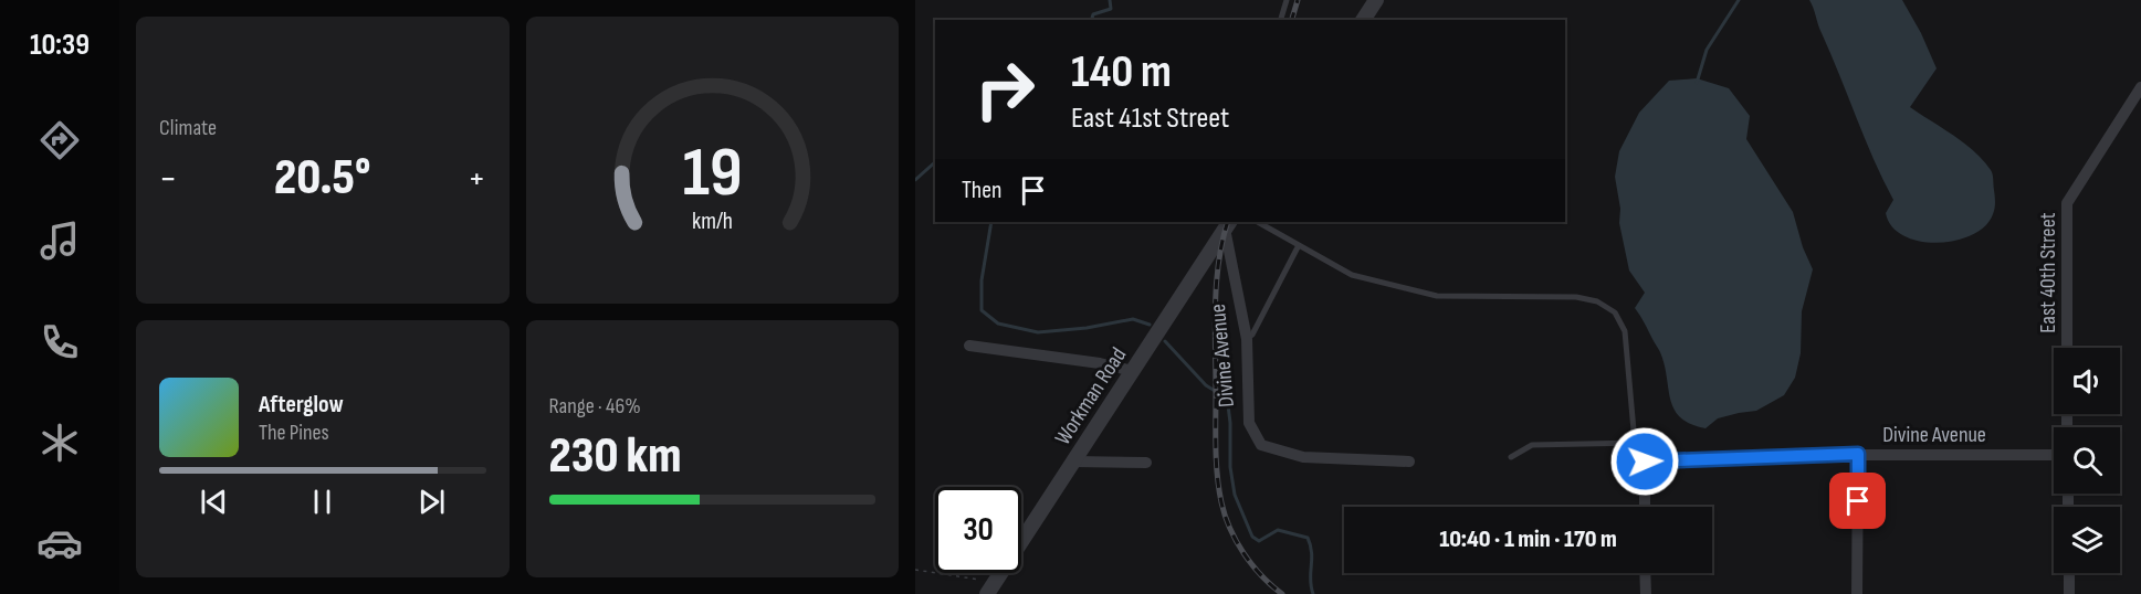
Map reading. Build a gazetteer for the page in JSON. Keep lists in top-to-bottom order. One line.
{"streets":{"street":["East 40th Street","Divine Avenue","Workman Road"]},"crossings":[["Divine Avenue","Workman Road"]],"page":{"tabs":"10:39","tile":["Climate",["Range · 46%","230 km"]],"turn":["140 m","East 41st Street"],"heat":["−","20.5°","+"],"then":"Then","song":["Afterglow","The Pines"],"limit":"30","trip":"10:40 · 1 min · 170 m","gauge":["19","km/h"]}}
